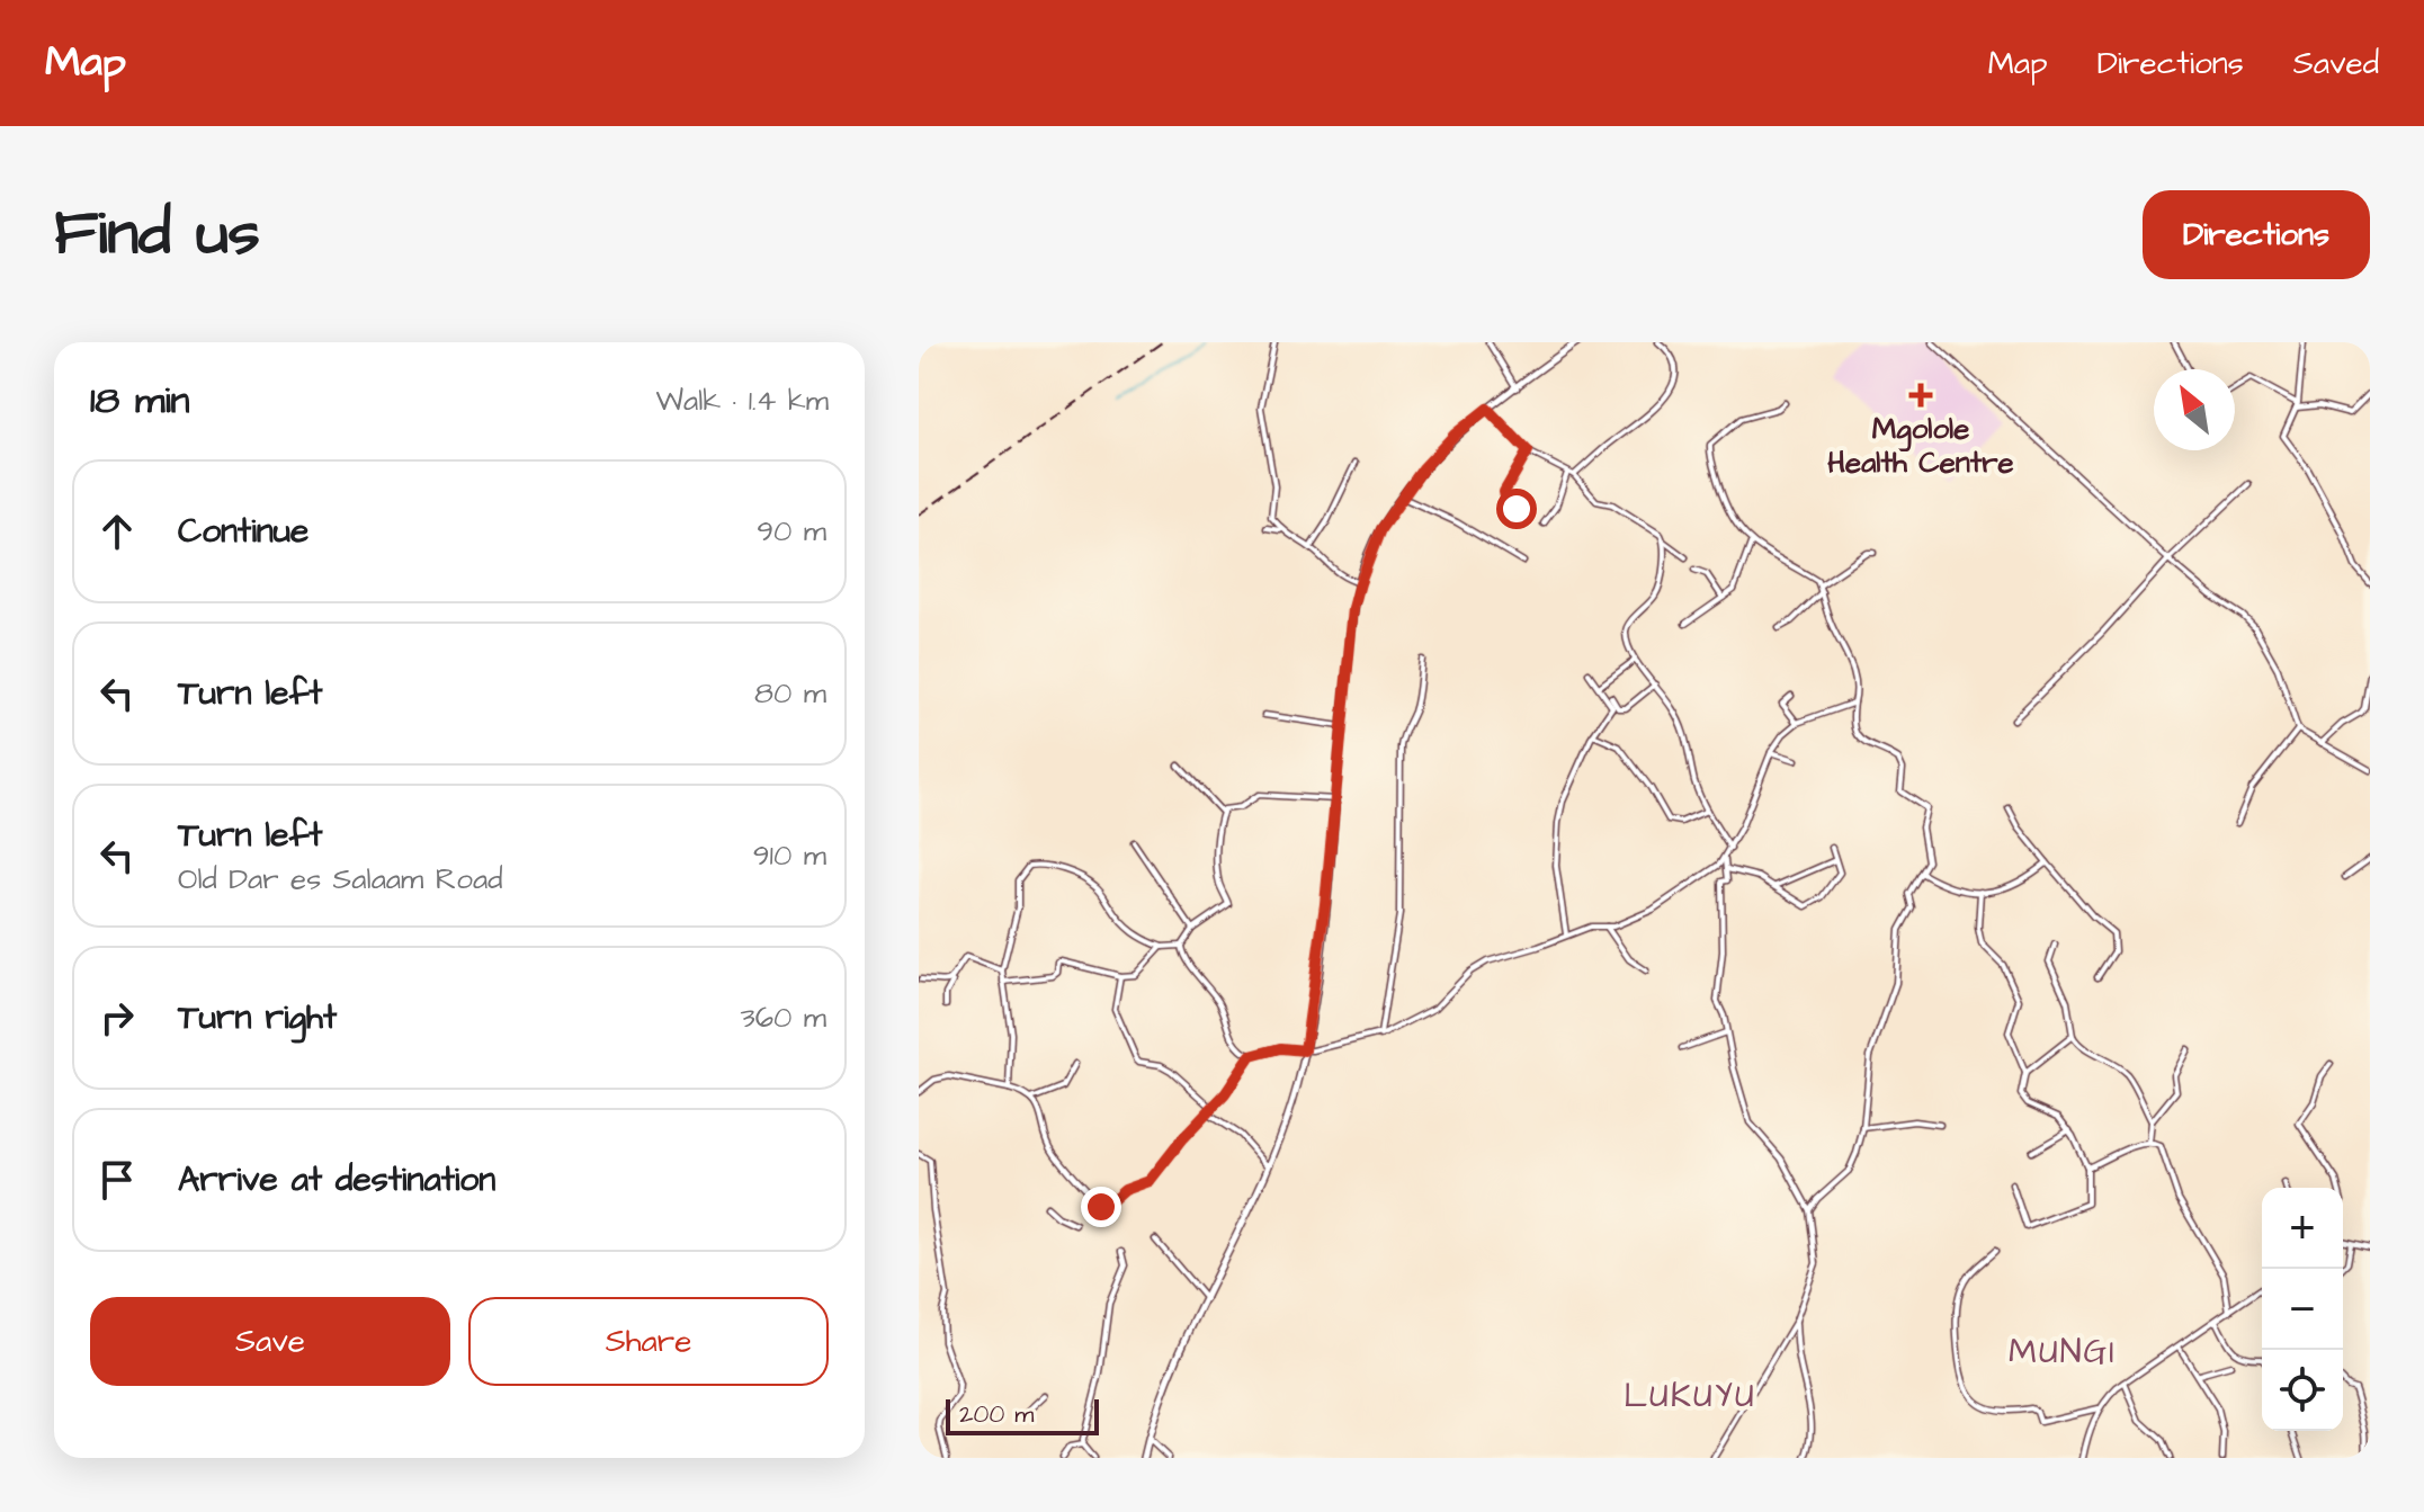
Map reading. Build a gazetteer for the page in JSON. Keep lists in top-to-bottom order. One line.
{"districts":["MUNGI","LUKUYU"],"places":{"health":["Mgolole Health Centre"]},"scale_bar":"200 m","north":"top left","page":{"header":"Map","nav":["Map","Directions","Saved"],"title":"Find us","buttons":["Directions",["Save","Share"]],"heading":["18 min","Walk · 1.4 km"],"list":[["Continue","90 m"],["Turn left","80 m"],["Turn left","Old Dar es Salaam Road","910 m"],["Turn right","360 m"],"Arrive at destination"],"map_buttons":["+","−"],"scale":"200 m"}}
